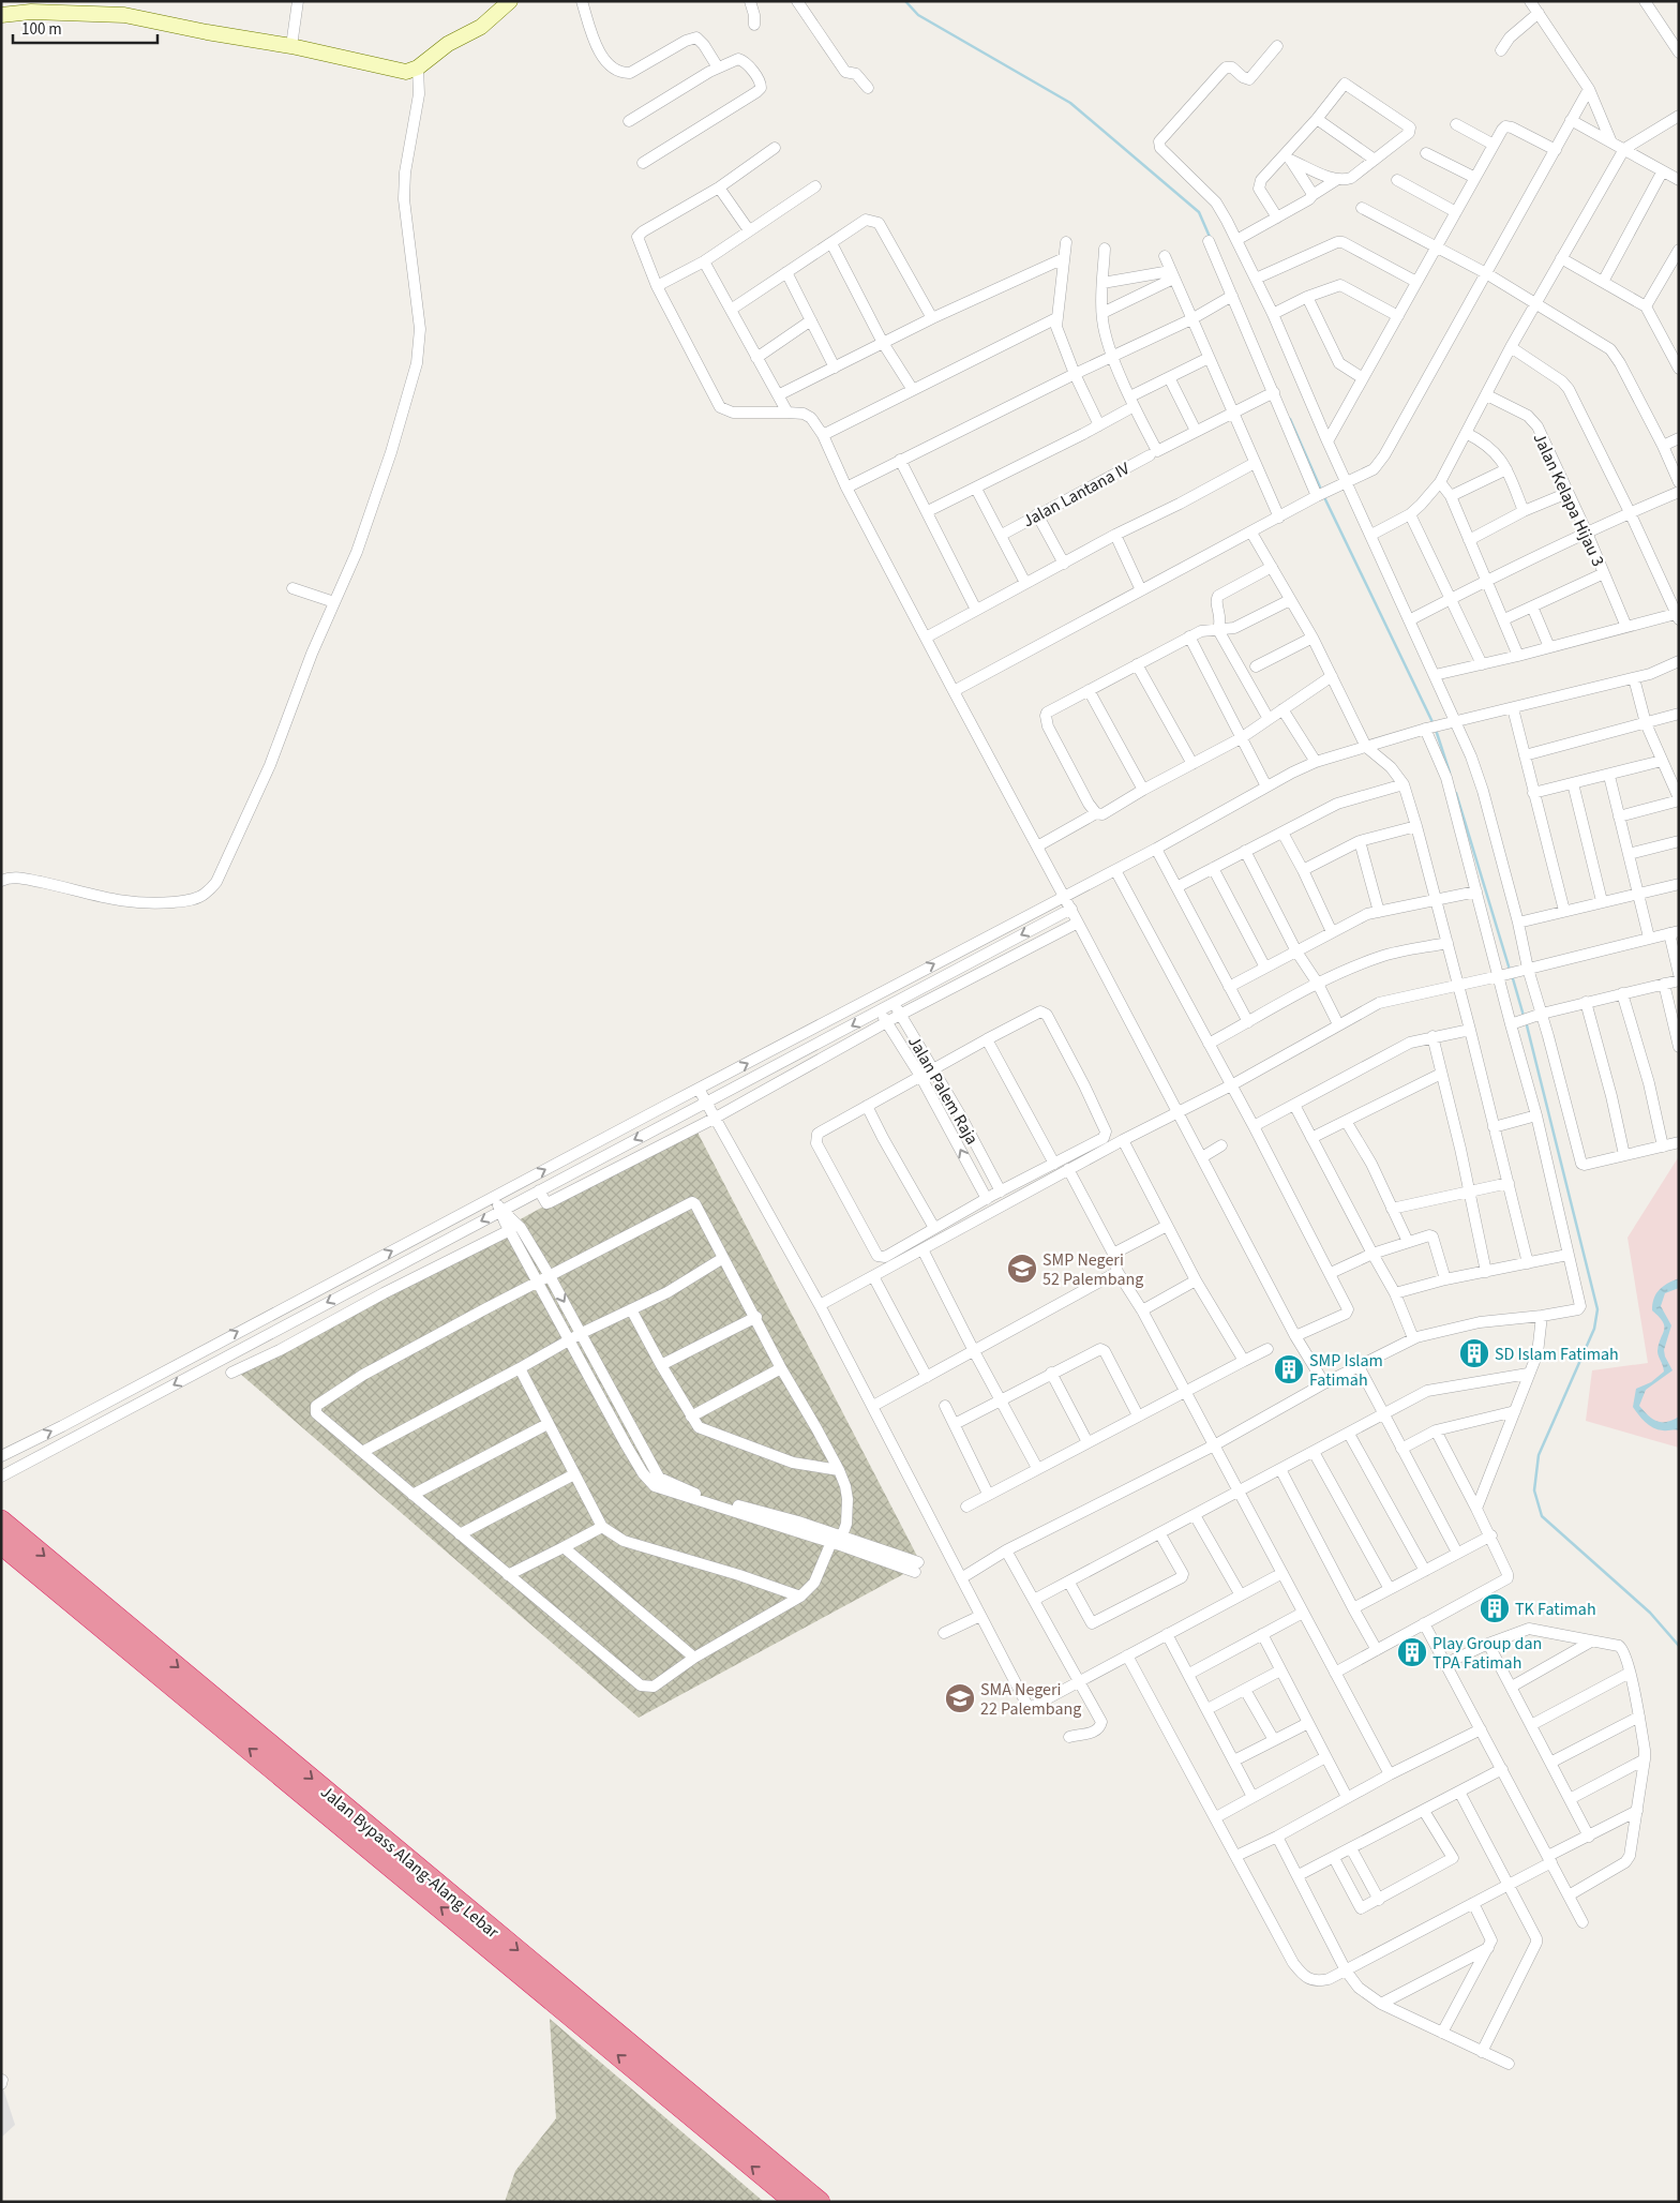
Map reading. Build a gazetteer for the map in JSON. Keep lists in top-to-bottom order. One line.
{"streets":{"highway":["Jalan Bypass Alang-Alang Lebar"],"street":["Jalan Lantana IV","Jalan Kelapa Hijau 3","Jalan Palem Raja"]},"places":{"school or university":["SMP Negeri 52 Palembang","SMA Negeri 22 Palembang"],"building":["SD Islam Fatimah","SMP Islam Fatimah","TK Fatimah","Play Group dan TPA Fatimah"]},"scale_bar":"100 m"}
